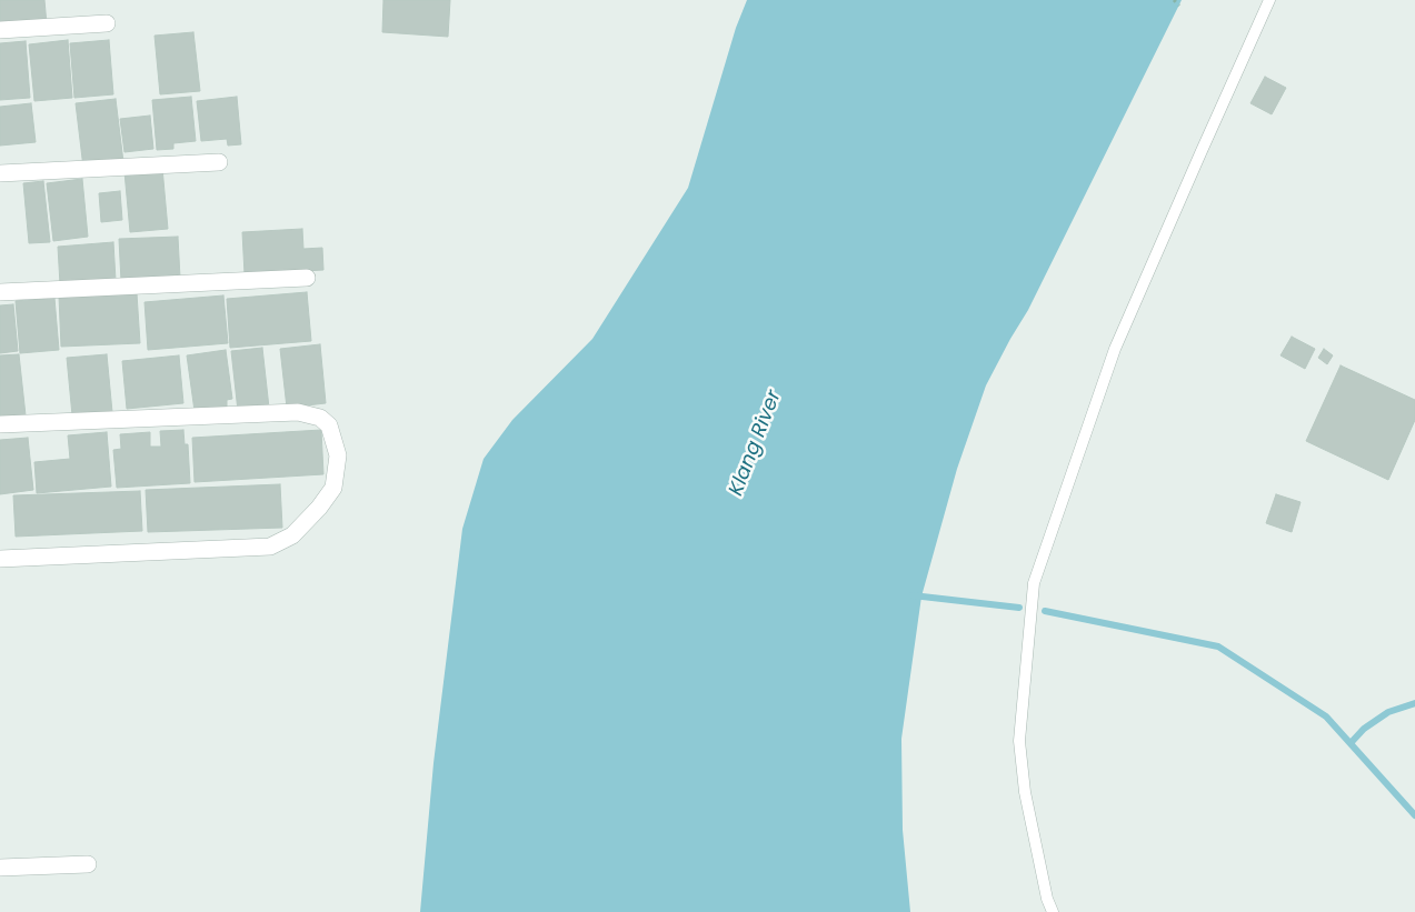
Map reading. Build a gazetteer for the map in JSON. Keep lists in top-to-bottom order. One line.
{"water":["Klang River"]}
